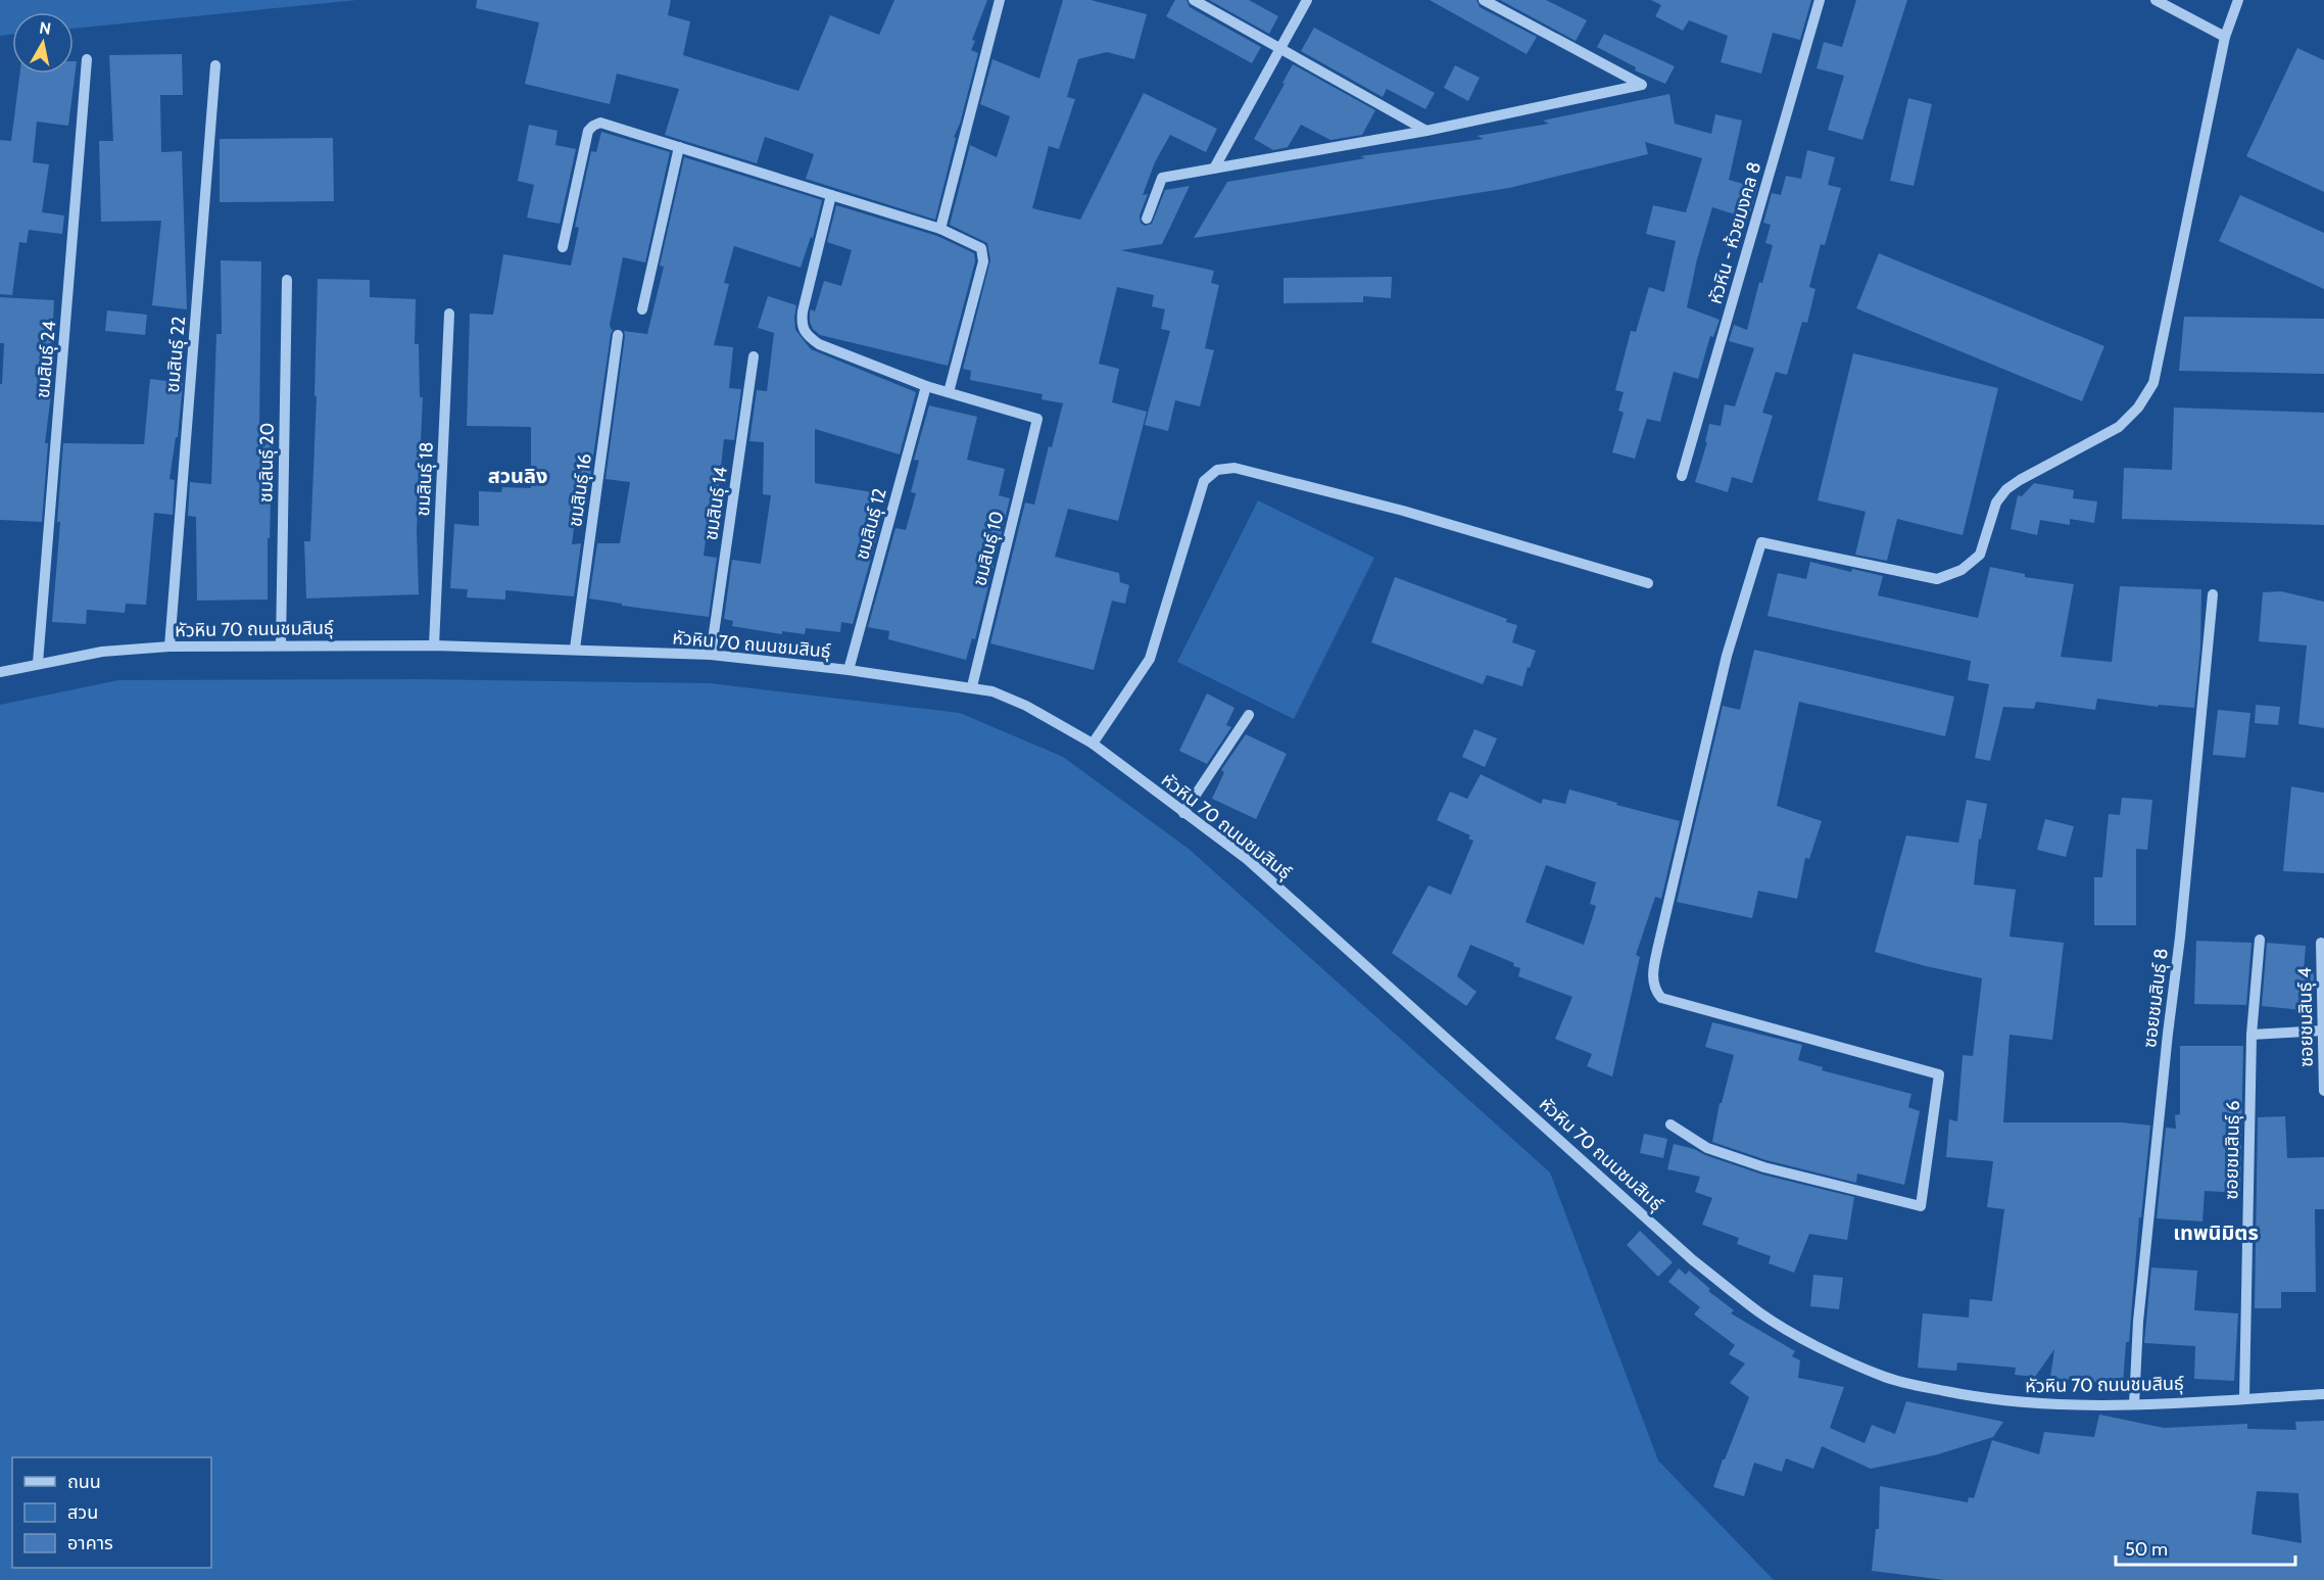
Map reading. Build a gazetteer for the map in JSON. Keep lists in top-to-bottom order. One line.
{"streets":{"street":["หัวหิน - ห้วยมงคล 8","ชมสินธุ์ 22","ชมสินธุ์ 24","ชมสินธุ์ 20","ชมสินธุ์ 18","ชมสินธุ์ 16","ชมสินธุ์ 14","ชมสินธุ์ 12","ชมสินธุ์ 10","หัวหิน 70 ถนนชมสินธุ์","ซอยชมสินธุ์ 8","ซอยชมสินธุ์ 4","ซอยชมสินธุ์ 6"]},"crossings":[["ชมสินธุ์ 22","หัวหิน 70 ถนนชมสินธุ์"],["ชมสินธุ์ 24","หัวหิน 70 ถนนชมสินธุ์"],["ชมสินธุ์ 20","หัวหิน 70 ถนนชมสินธุ์"],["ชมสินธุ์ 18","หัวหิน 70 ถนนชมสินธุ์"],["ชมสินธุ์ 16","หัวหิน 70 ถนนชมสินธุ์"],["ชมสินธุ์ 14","หัวหิน 70 ถนนชมสินธุ์"],["ชมสินธุ์ 12","หัวหิน 70 ถนนชมสินธุ์"],["ชมสินธุ์ 10","หัวหิน 70 ถนนชมสินธุ์"],["หัวหิน 70 ถนนชมสินธุ์","ซอยชมสินธุ์ 8"],["หัวหิน 70 ถนนชมสินธุ์","ซอยชมสินธุ์ 6"]],"districts":["สวนลิง","เทพนิมิตร"],"legend":["ถนน","สวน","อาคาร"],"scale_bar":"50 m","north":"top"}
